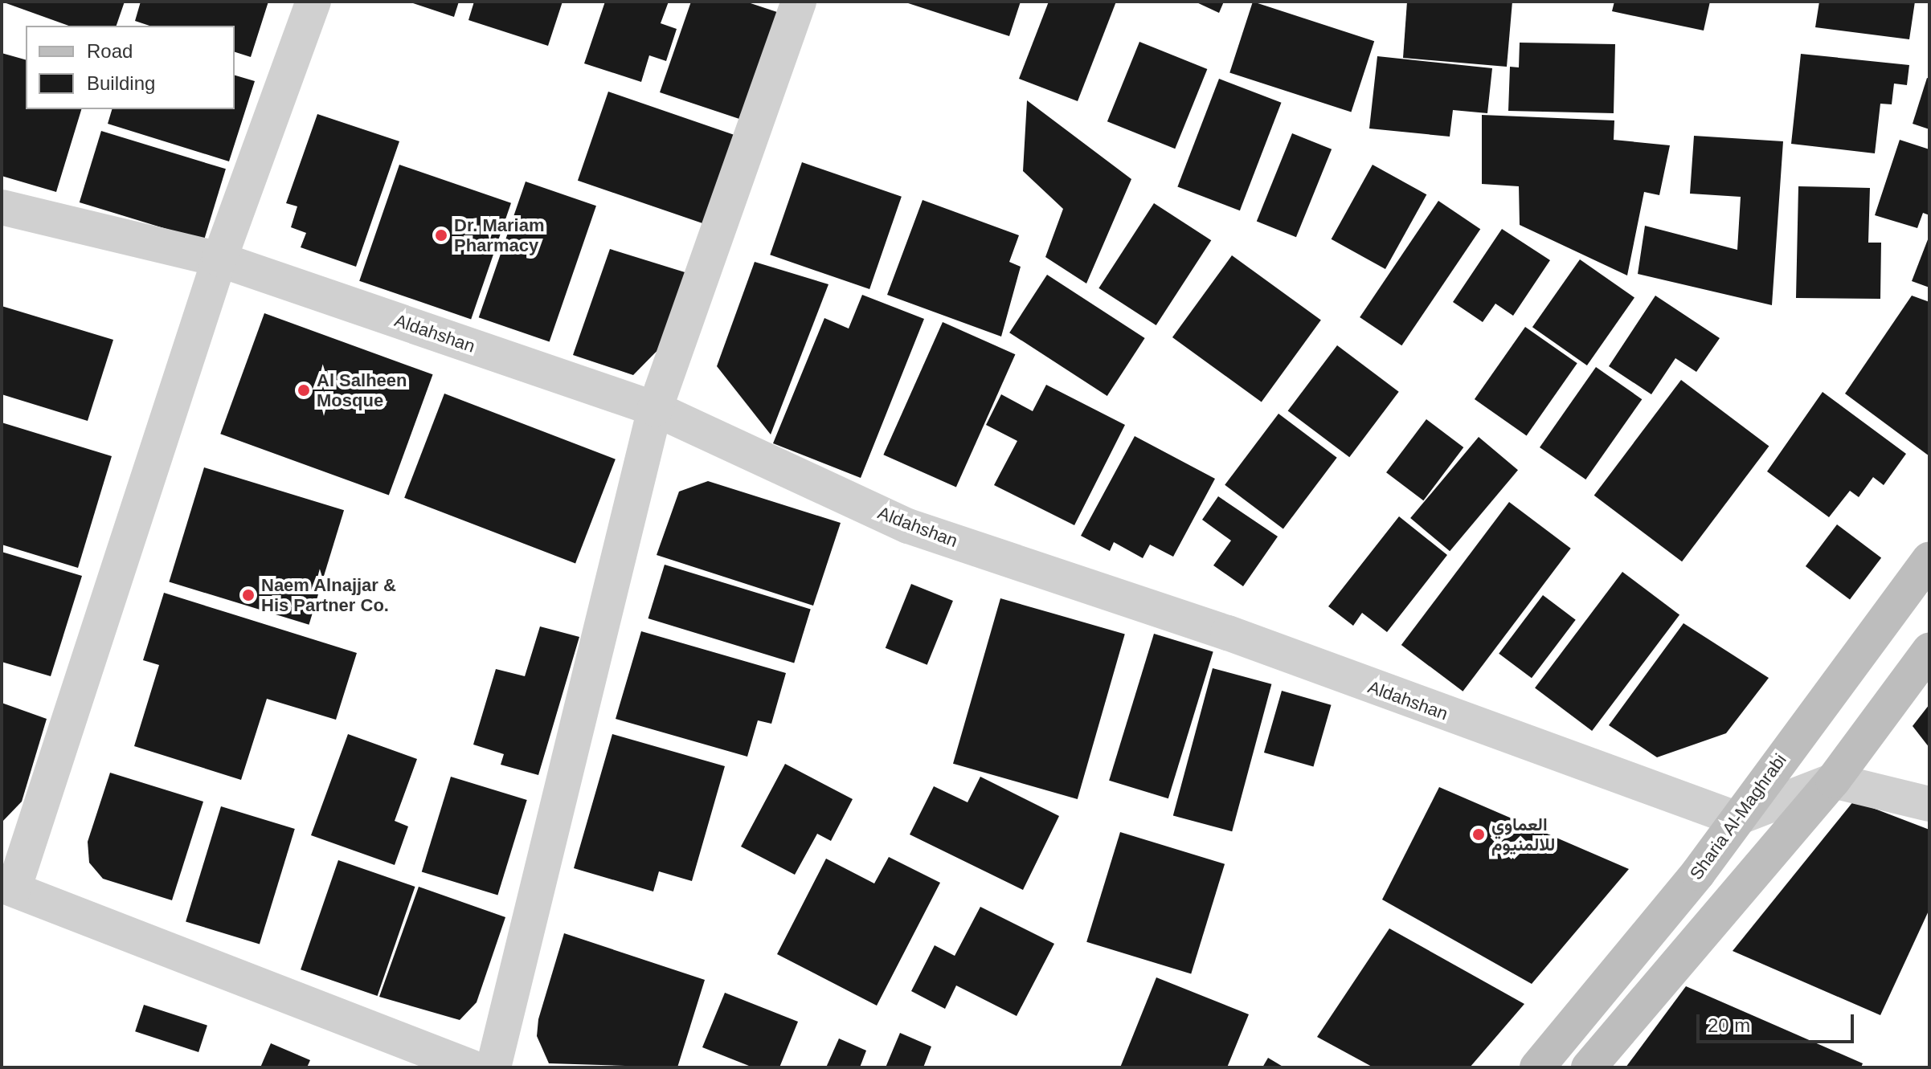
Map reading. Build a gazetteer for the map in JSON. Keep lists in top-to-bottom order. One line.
{"streets":{"main road":["Sharia Al-Maghrabi"],"street":["Aldahshan"]},"crossings":[["Aldahshan","Sharia Al-Maghrabi"]],"places":["Dr. Mariam Pharmacy","Al Salheen Mosque","Naem Alnajjar & His Partner Co.","العماوي للالمنيوم"],"legend":["Road","Building"],"scale_bar":"20 m"}
